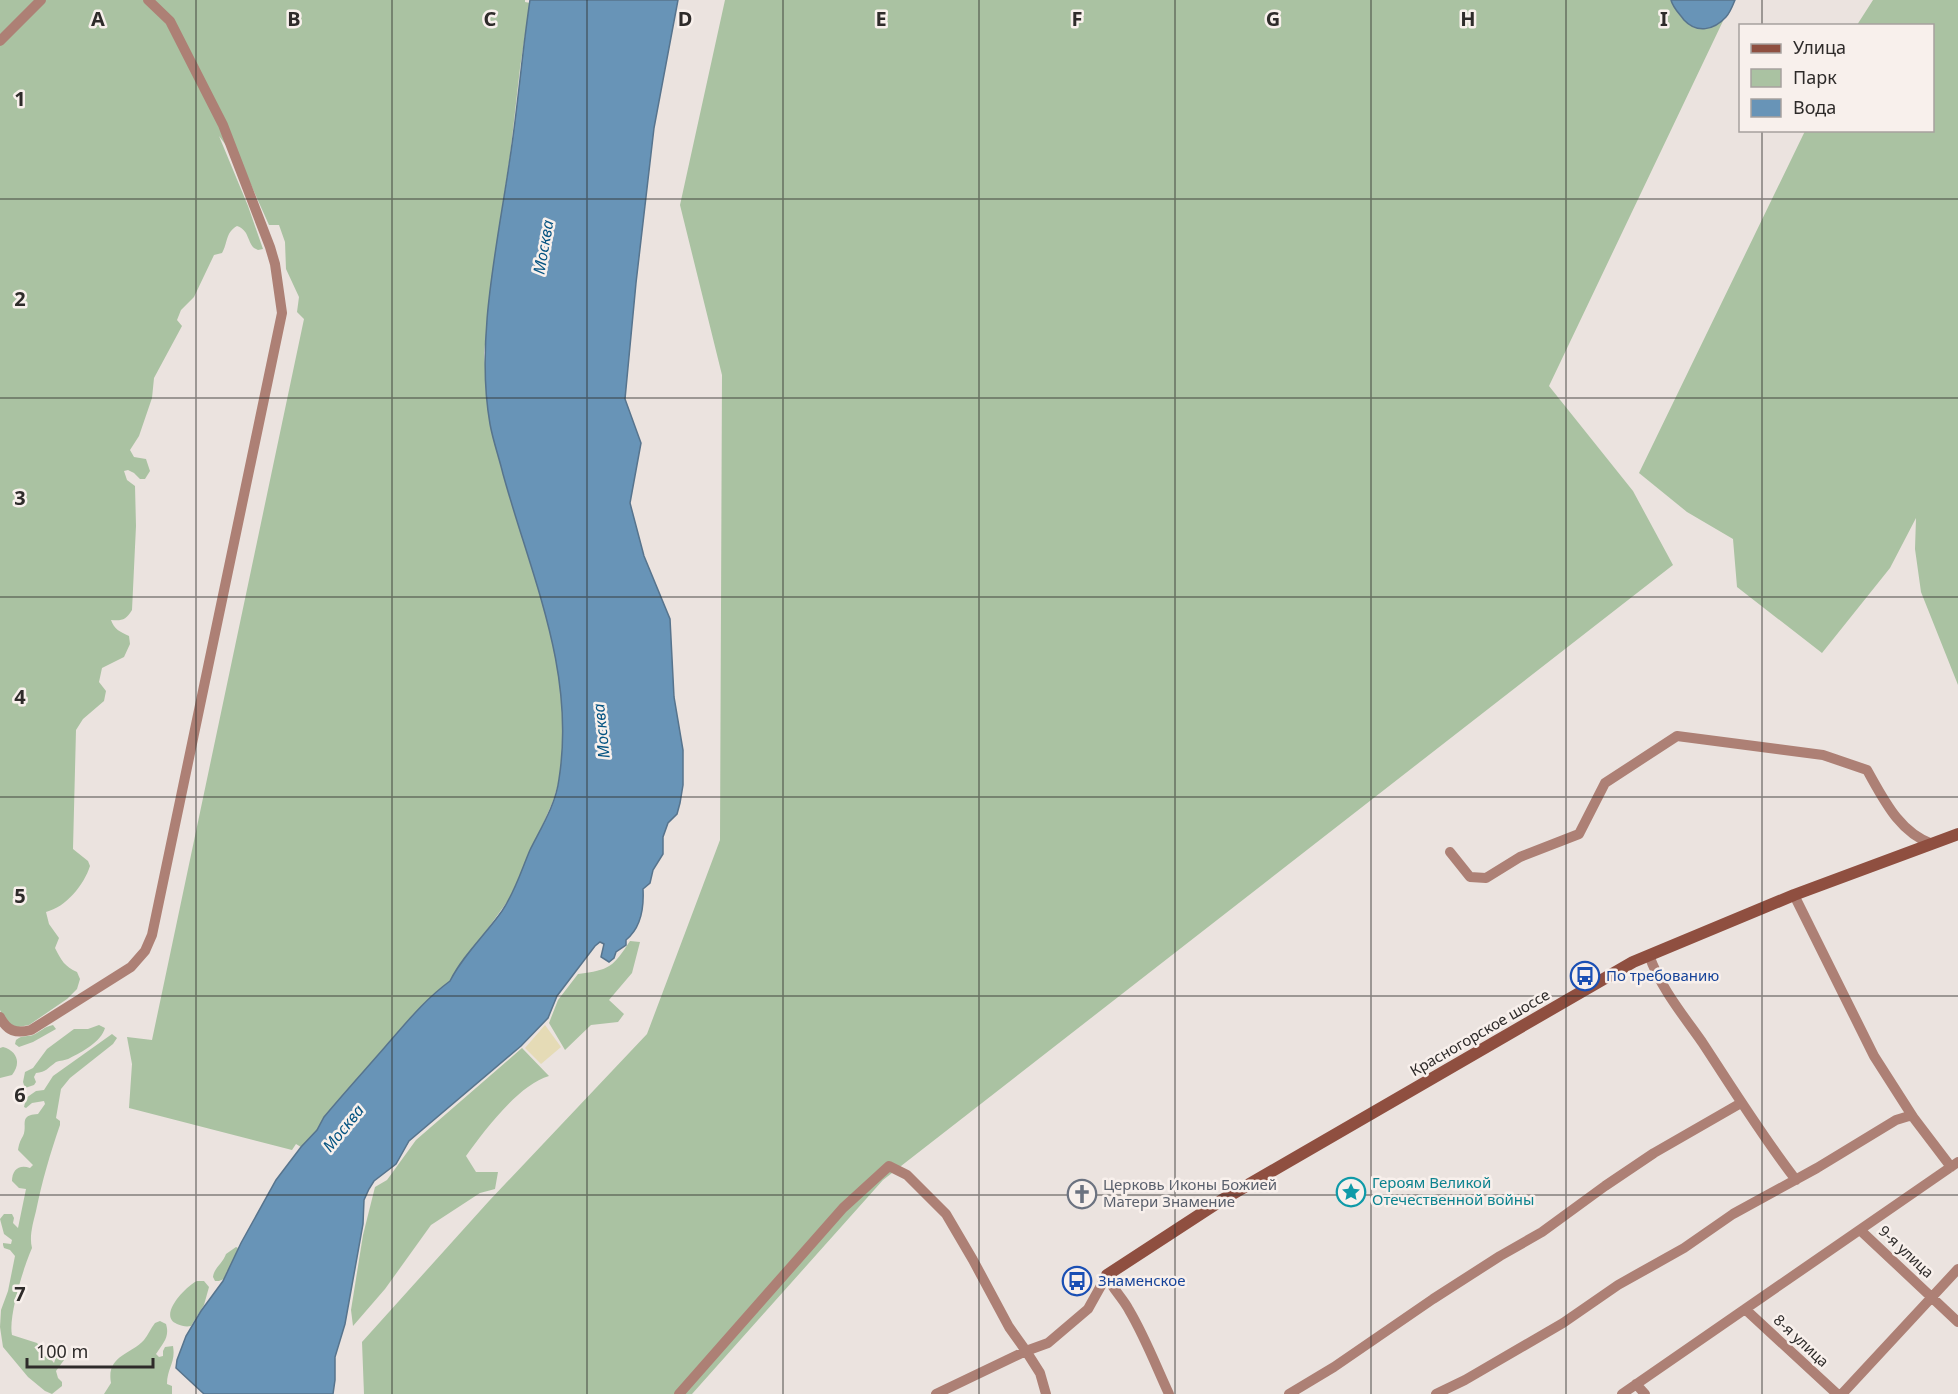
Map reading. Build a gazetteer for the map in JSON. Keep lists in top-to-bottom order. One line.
{"streets":{"street":["Красногорское шоссе","9-я улица","8-я улица"]},"water":["Москва"],"places":{"bus stop":["По требованию","Знаменское"],"place":["Героям Великой Отечественной войны"],"church":["Церковь Иконы Божией Матери Знамение"]},"legend":["Улица","Парк","Вода"],"scale_bar":"100 m","grid":{"columns":["A","B","C","D","E","F","G","H","I"],"rows":["1","2","3","4","5","6","7"]}}
